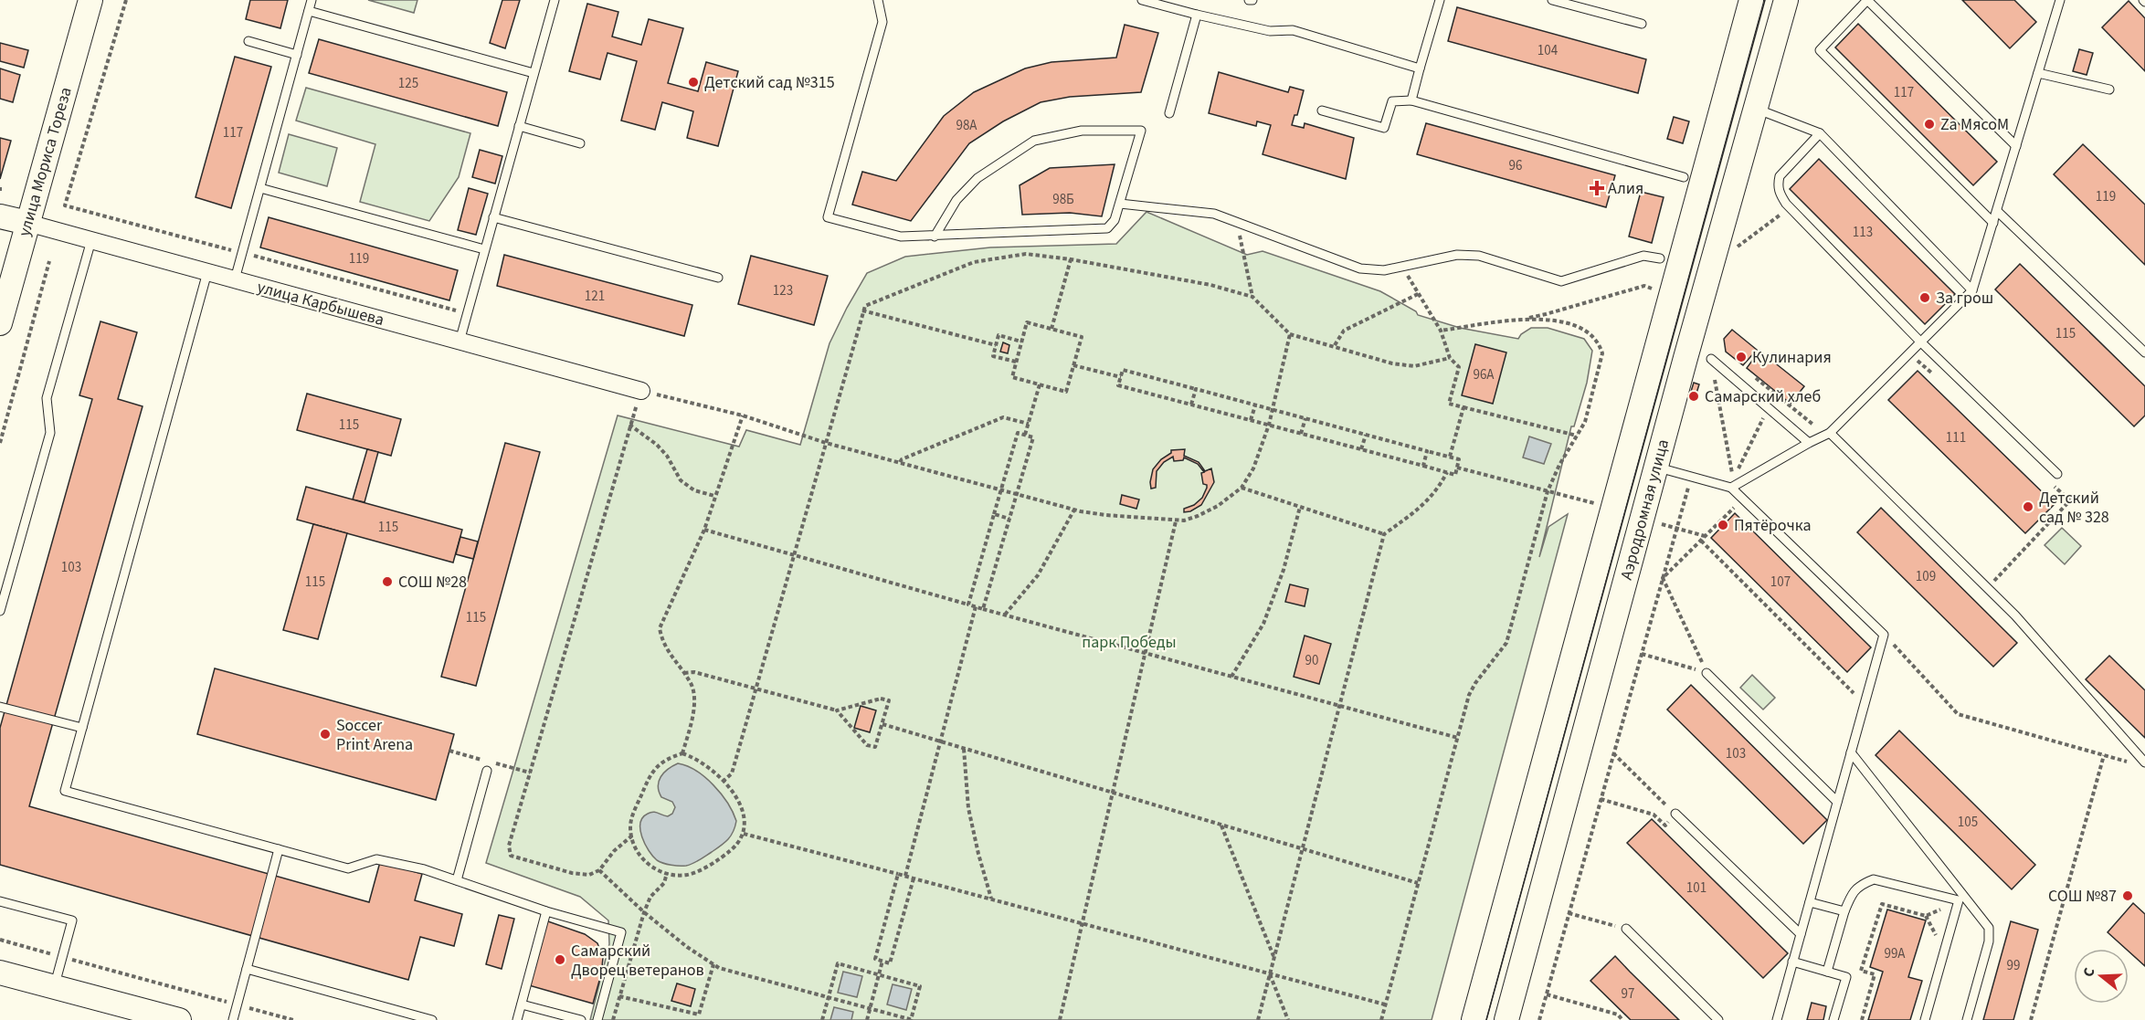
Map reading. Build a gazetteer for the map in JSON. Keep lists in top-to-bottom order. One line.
{"streets":{"main road":["улица Мориса Тореза","улица Карбышева","Аэродромная улица"]},"crossings":[["улица Мориса Тореза","улица Карбышева"]],"parks":["парк Победы"],"places":{"other":["Детский сад №315","Za МясоМ","За грош","Кулинария","Самарский хлеб","Детский сад № 328","Пятёрочка","СОШ №28","Soccer Print Arena","СОШ №87","Самарский Дворец ветеранов"],"health":["Алия"]},"house_numbers":["104","125","117","98А","117","96","119","98Б","113","119","123","121","115","96А","115","111","115","103","109","115","107","115","90","103","105","101","99А","99","97"],"north":"left"}
